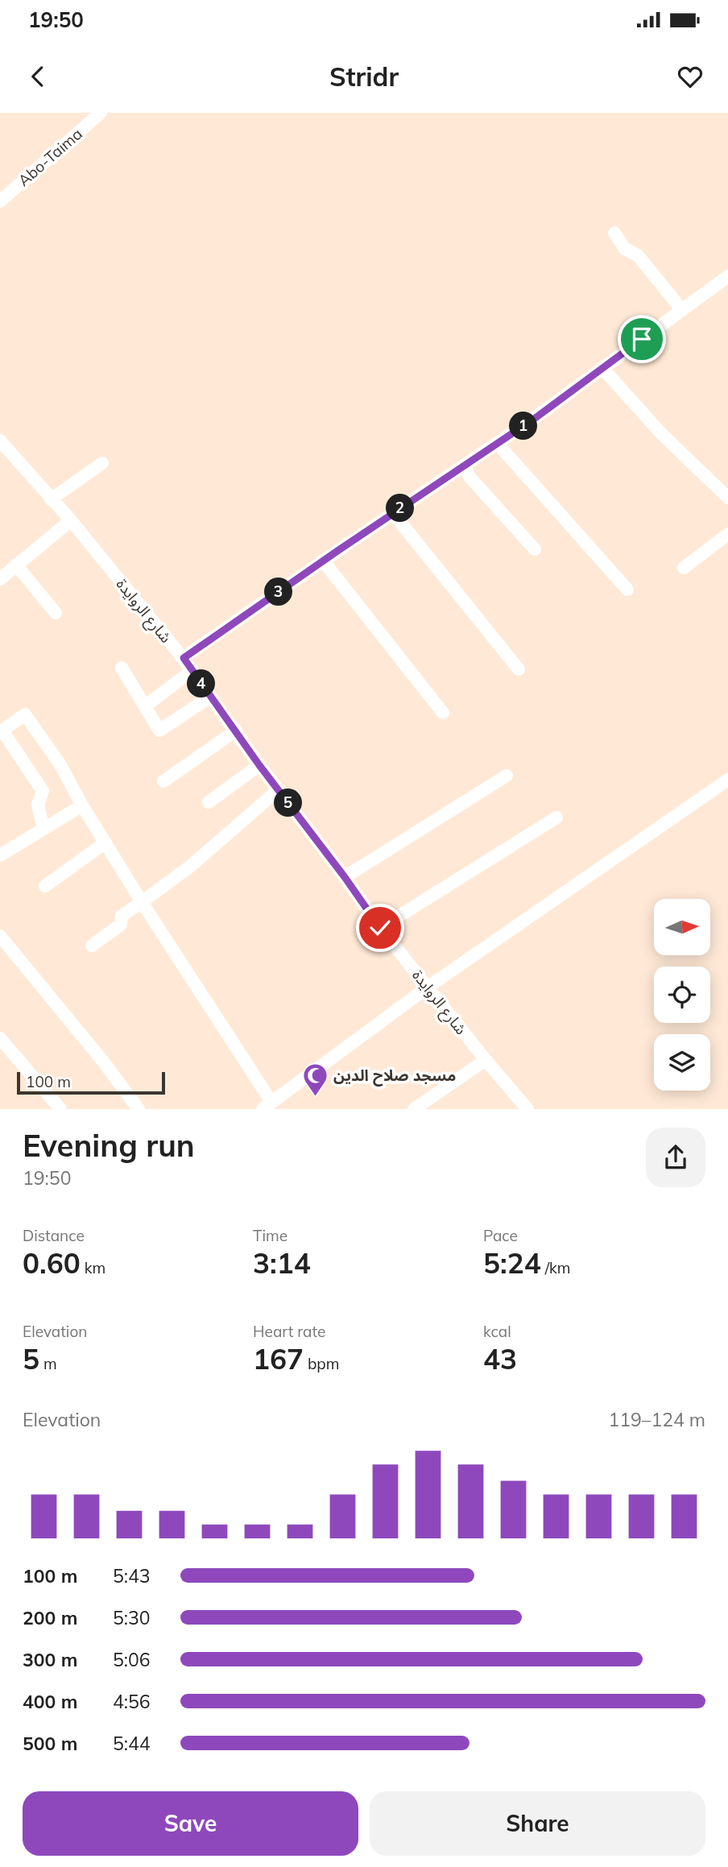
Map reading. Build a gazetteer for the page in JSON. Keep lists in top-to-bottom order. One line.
{"streets":{"street":["Abo-Taima","شارع الروايدة"]},"places":{"mosque":["مسجد صلاح الدين"]},"scale_bar":"100 m","north":"right","page":{"status":"19:50","header":"Stridr","pins":["1","2","3","4","5"],"scale":"100 m","heading":["Evening run","19:50"],"stats":[["Distance","0.60 km"],["Time","3:14"],["Pace","5:24 /km"],["Elevation","5 m"],["Heart rate","167 bpm"],["kcal","43"]],"chart":["Elevation","119–124 m"],"list":[{"name":"100 m","note":"5:43"},{"name":"200 m","note":"5:30"},{"name":"300 m","note":"5:06"},{"name":"400 m","note":"4:56"},{"name":"500 m","note":"5:44"}],"buttons":["Save","Share"]}}
